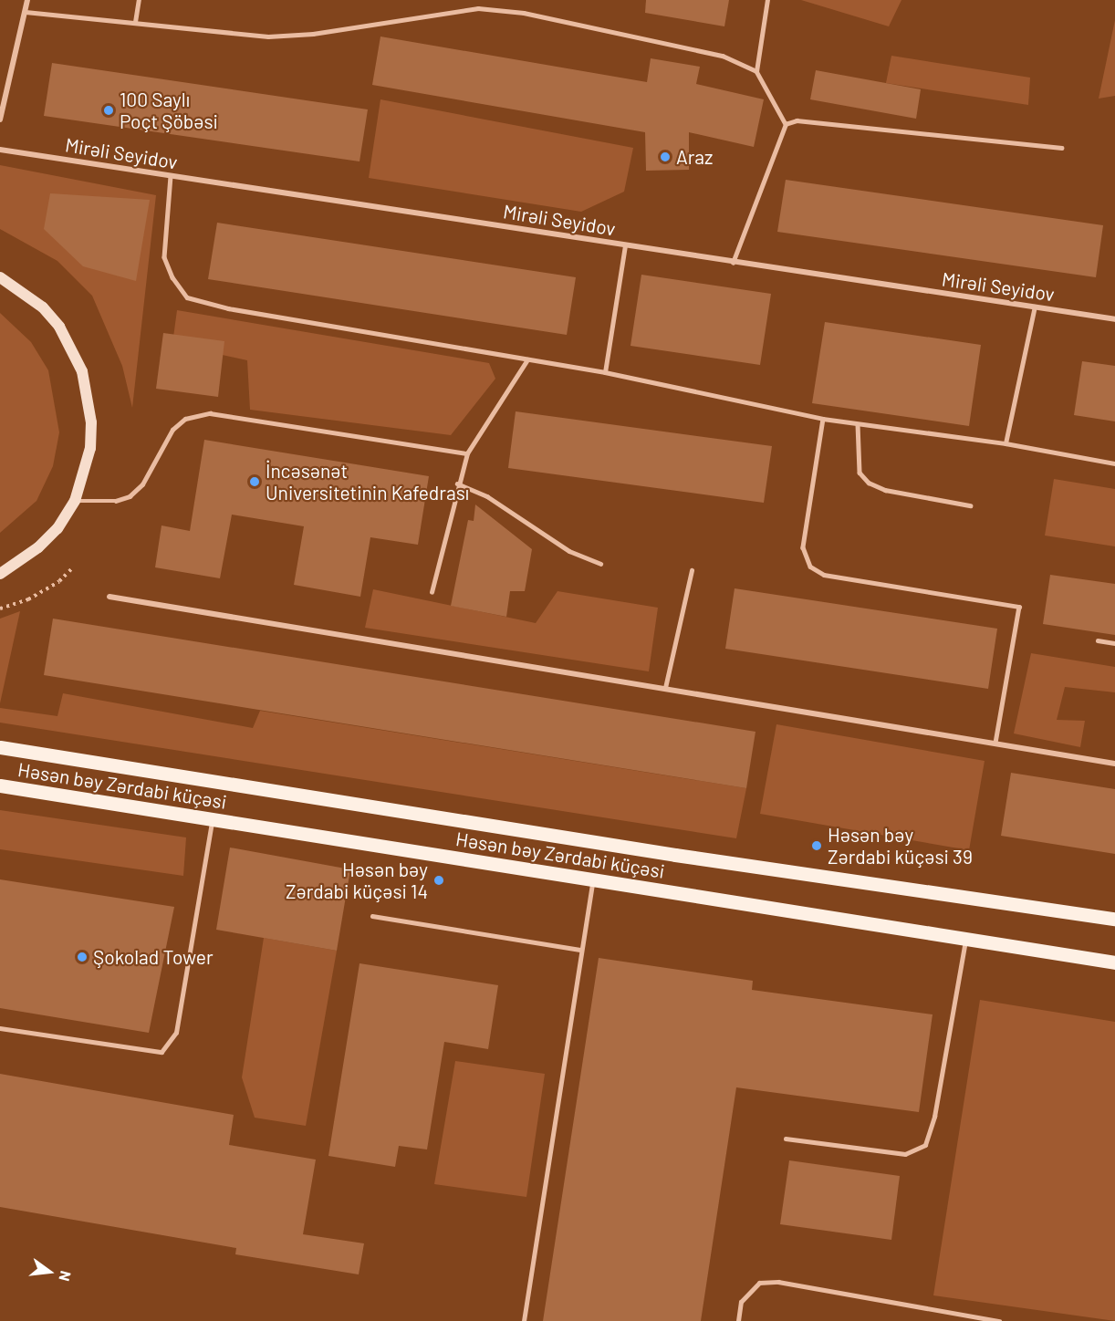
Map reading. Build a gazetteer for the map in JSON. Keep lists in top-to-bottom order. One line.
{"streets":{"main road":["Həsən bəy Zərdabi küçəsi"],"street":["Mirəli Seyidov"]},"places":["100 Saylı Poçt Şöbəsi","Araz","İncəsənət Universitetinin Kafedrası","Həsən bəy Zərdabi küçəsi 39","Həsən bəy Zərdabi küçəsi 14","Şokolad Tower"],"north":"right"}
